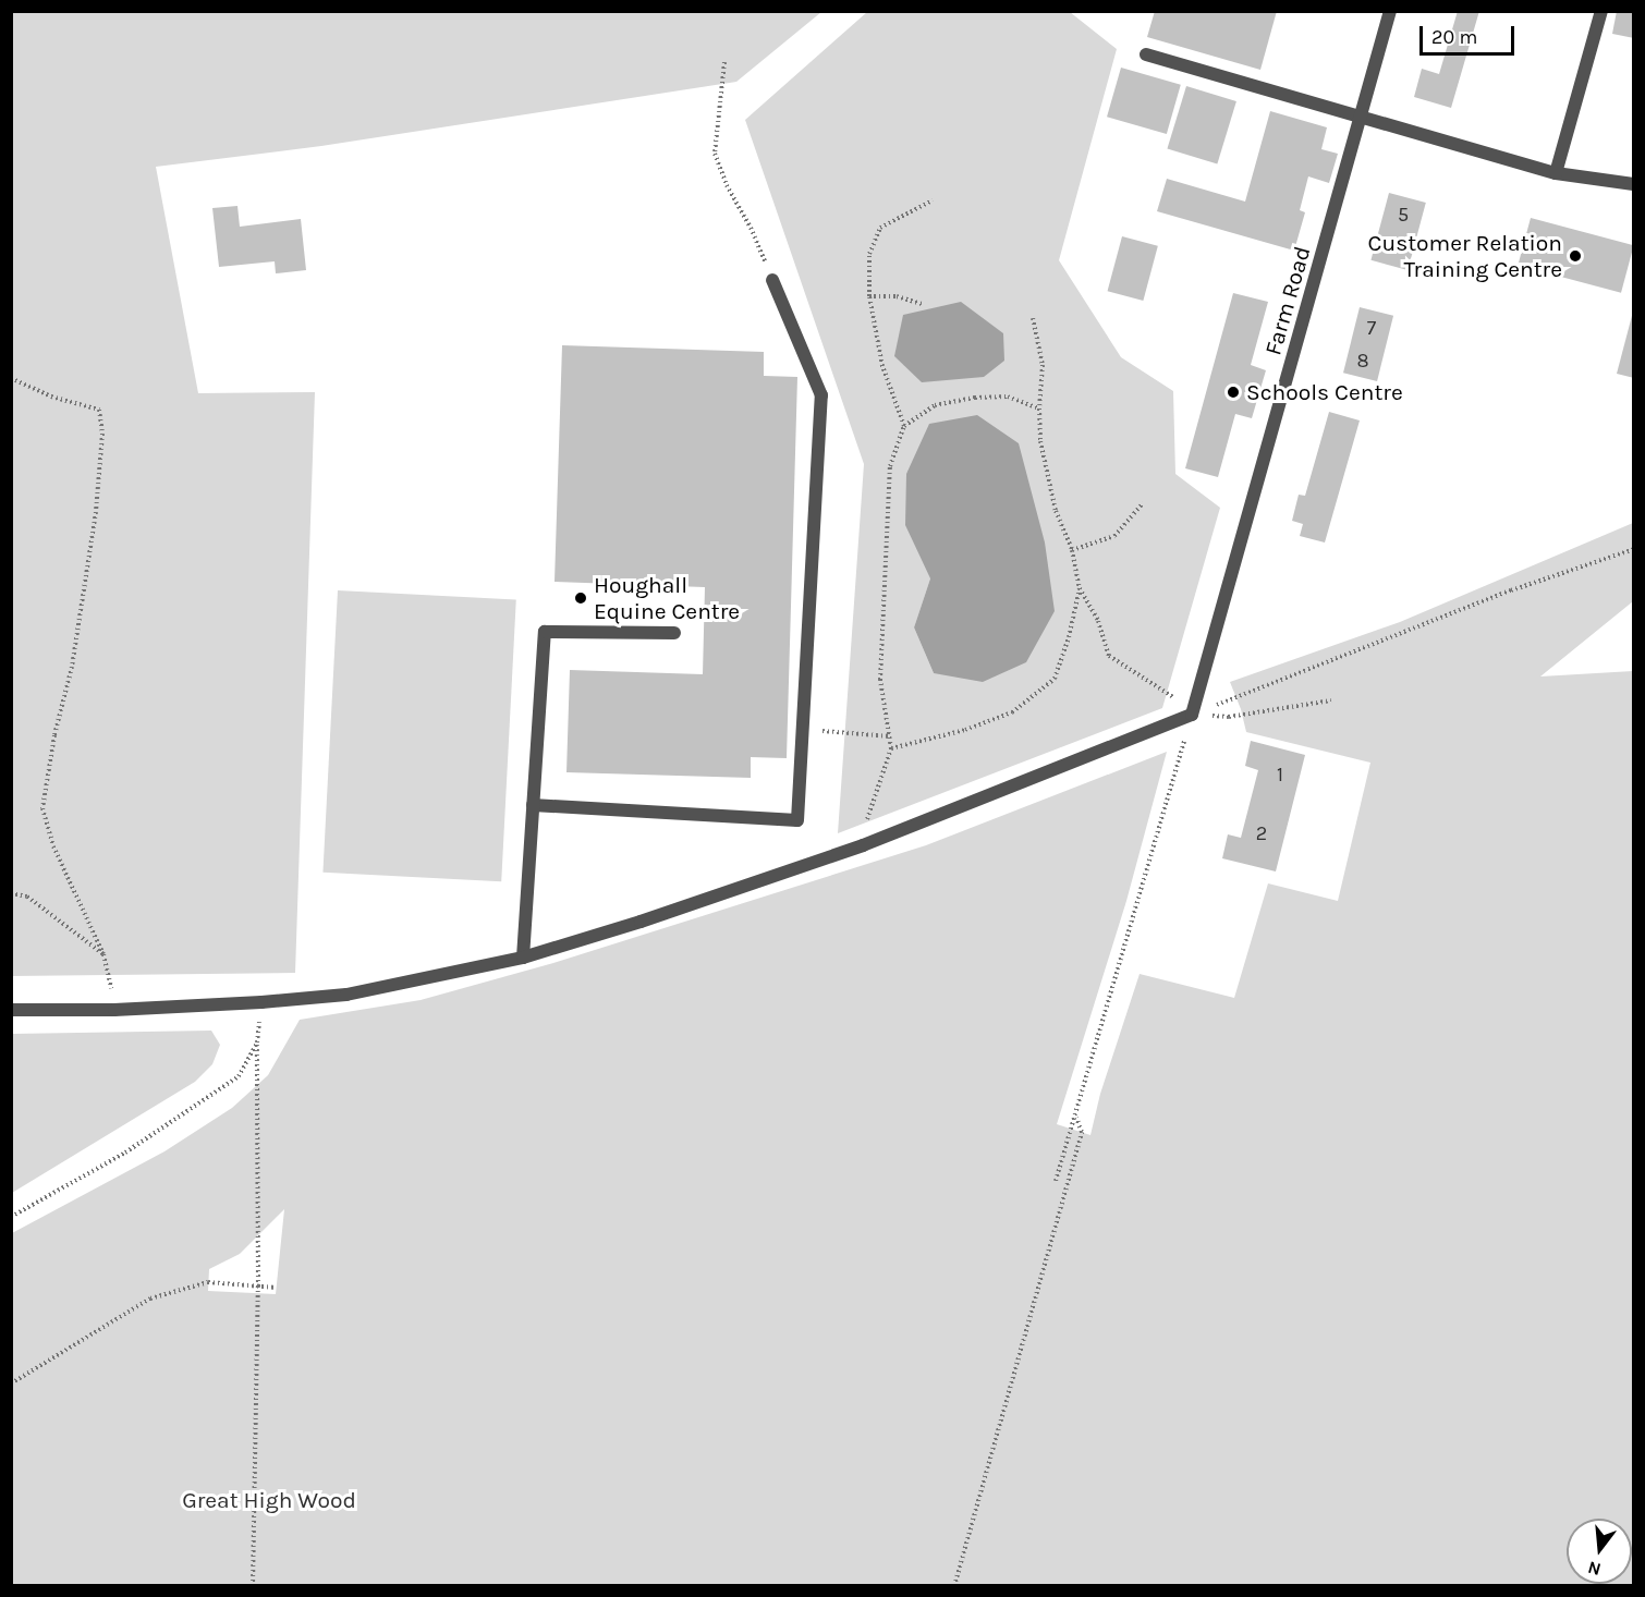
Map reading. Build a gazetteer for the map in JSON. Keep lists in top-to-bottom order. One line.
{"streets":{"street":["Farm Road"]},"parks":["Great High Wood"],"places":["Customer Relation Training Centre","Schools Centre","Houghall Equine Centre"],"house_numbers":["5","7","8","1","2"],"scale_bar":"20 m","north":"bottom"}
